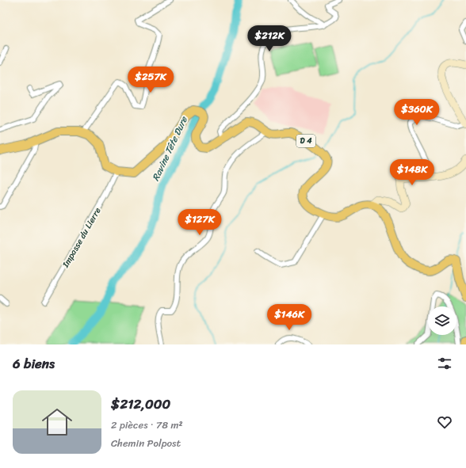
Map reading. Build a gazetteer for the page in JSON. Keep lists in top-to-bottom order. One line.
{"streets":{"main road":["D 4"],"street":["Impasse du Lierre"]},"water":["Ravine Tête Dure"],"page":{"price":["$212K","$257K","$360K","$148K","$127K","$146K"],"heading":"6 biens","list":[{"name":"$212,000","note":"2 pièces · 78 m² · Chemin Polpost"}]}}
